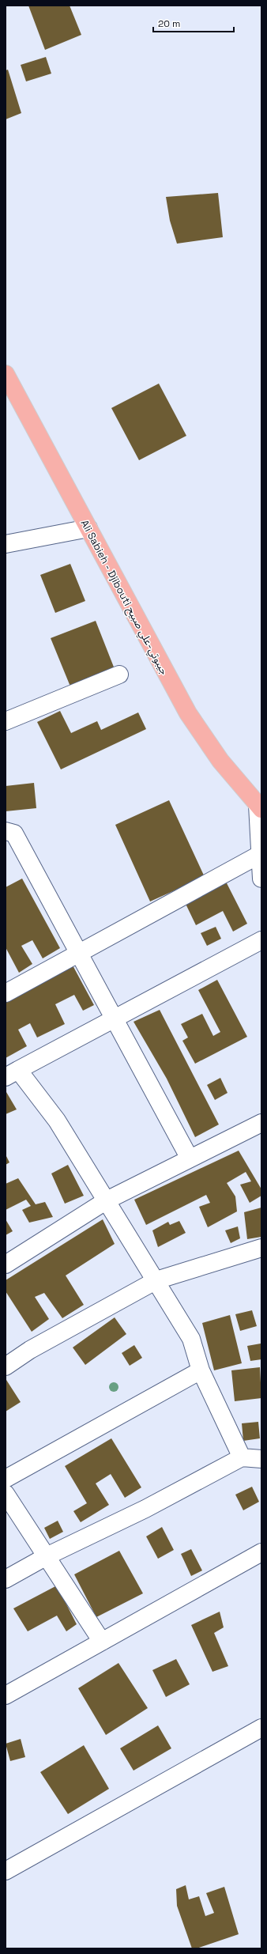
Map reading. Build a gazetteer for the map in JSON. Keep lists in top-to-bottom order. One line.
{"streets":{"main road":["Ali Sabieh - Djibouti جيبوتي-علي صبيح"]},"scale_bar":"20 m"}
